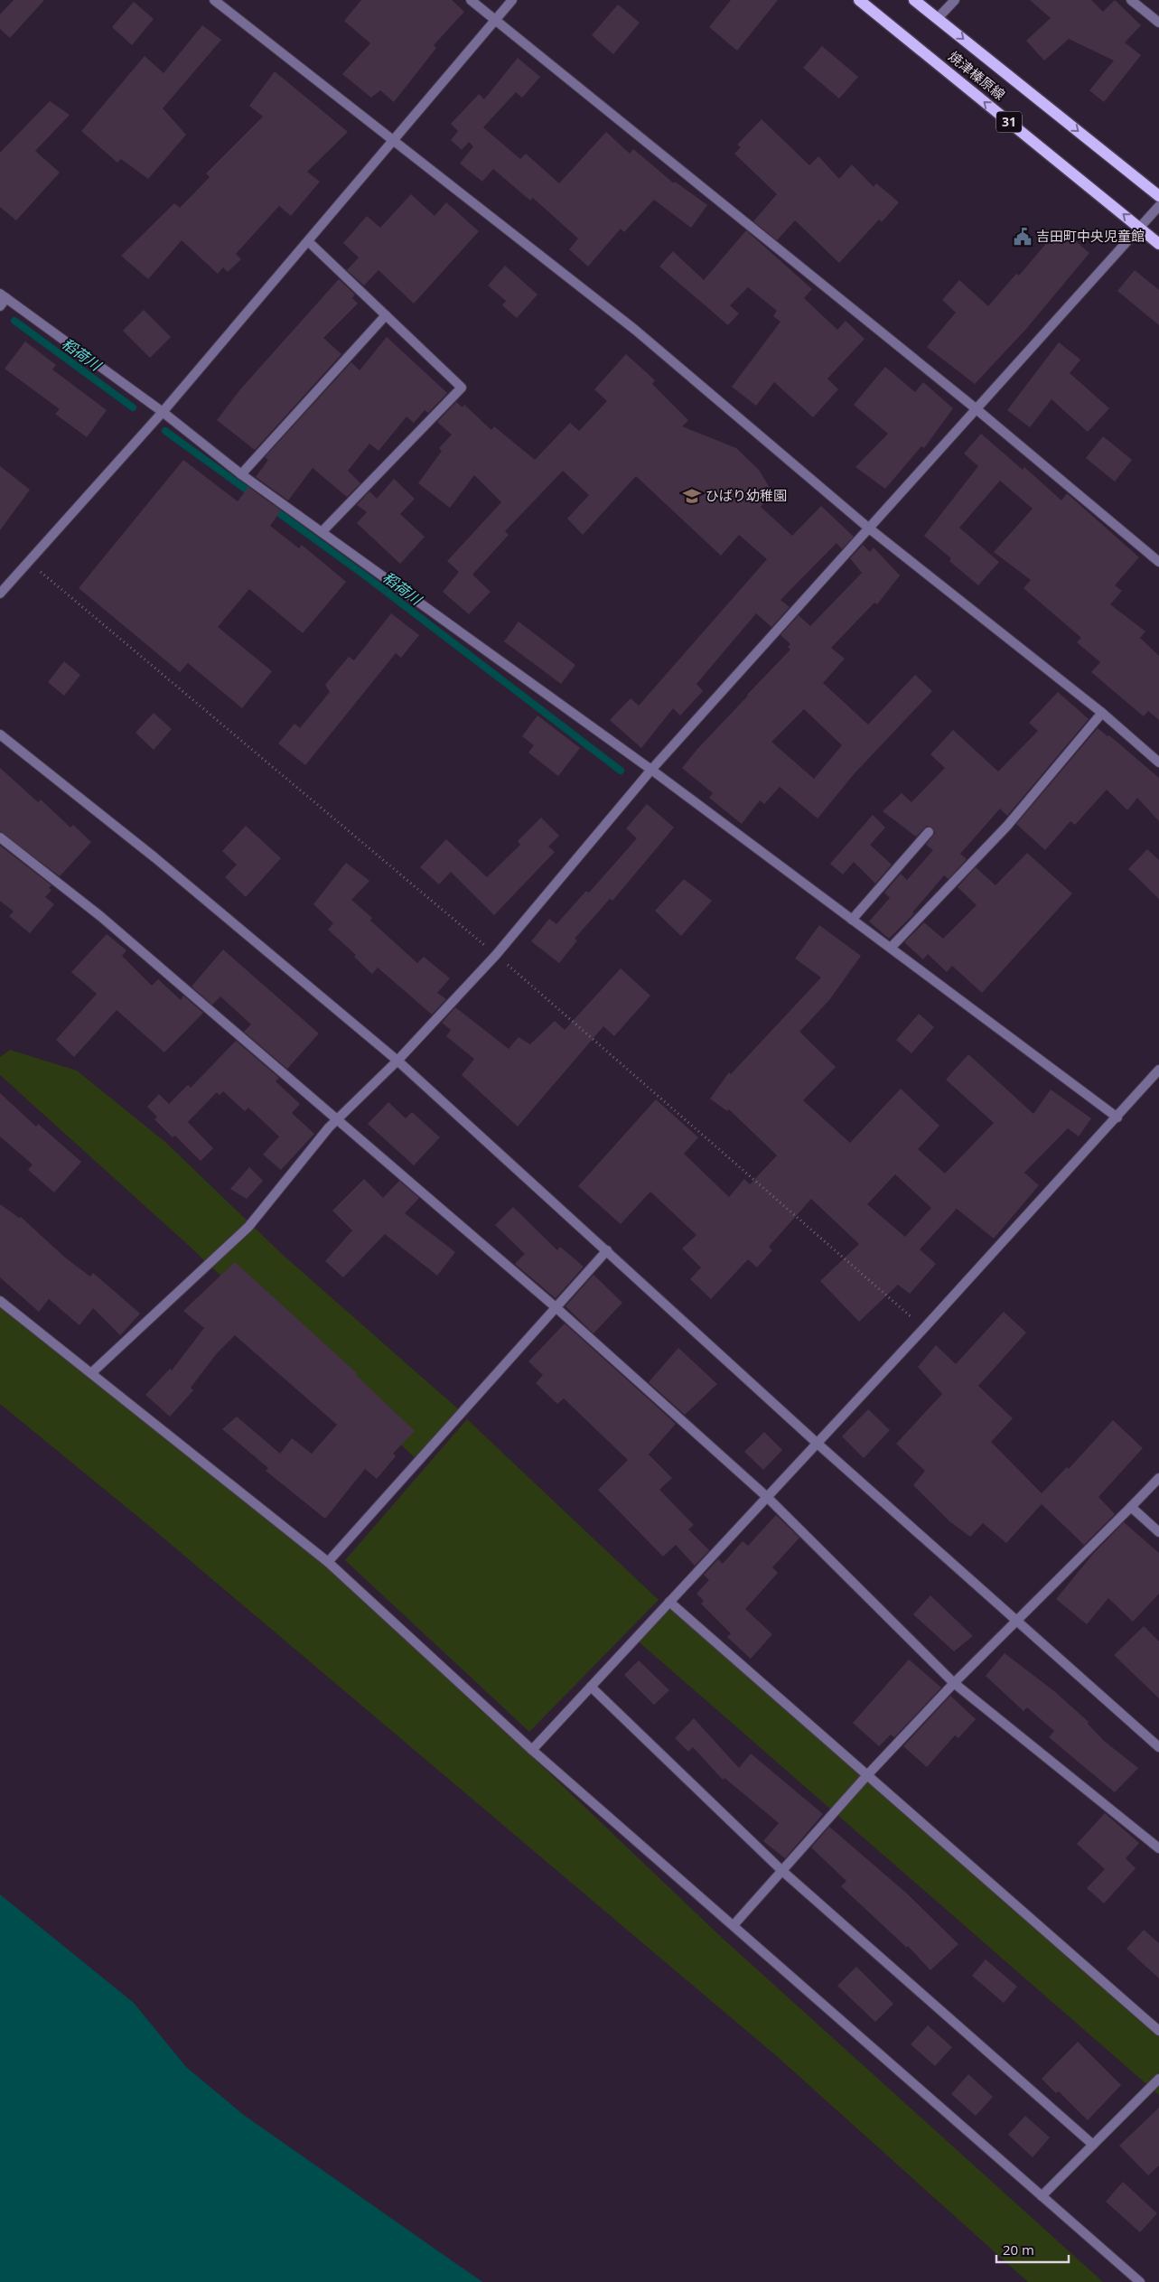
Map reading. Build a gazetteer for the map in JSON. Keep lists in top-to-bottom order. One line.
{"streets":{"main road":["焼津榛原線","31"]},"water":["稻荷川"],"places":{"public building":["吉田町中央児童館"],"school or university":["ひばり幼稚園"]},"scale_bar":"20 m"}
